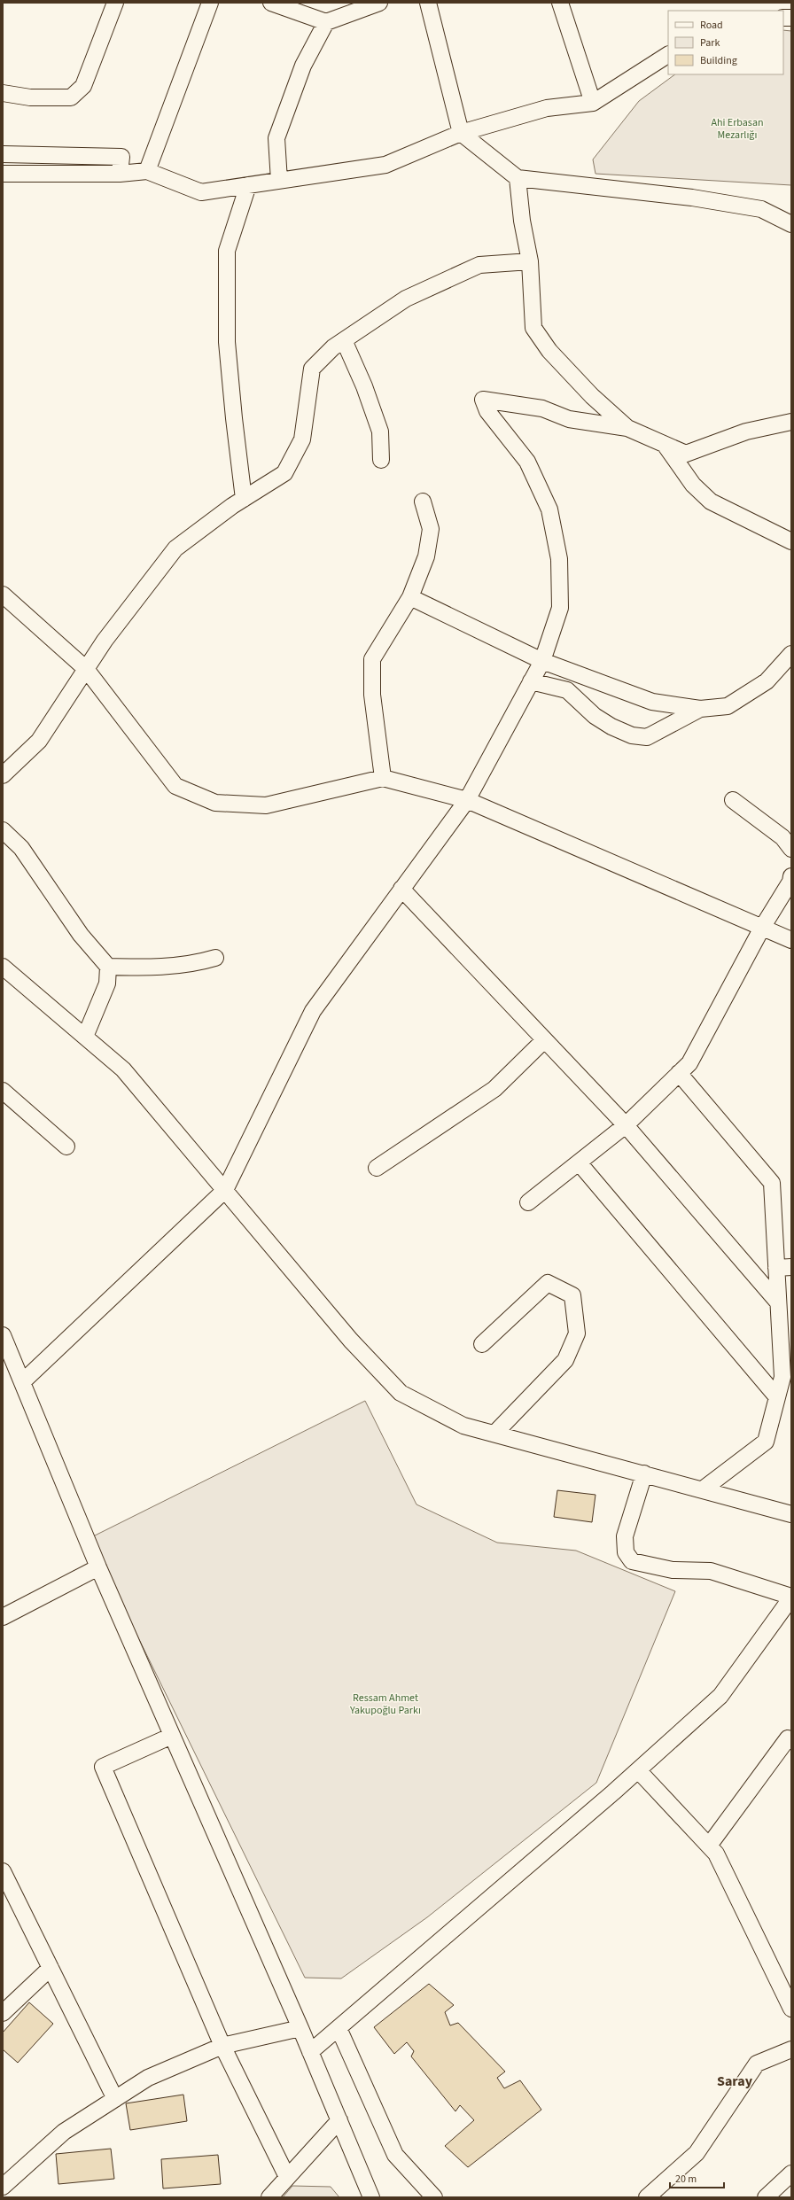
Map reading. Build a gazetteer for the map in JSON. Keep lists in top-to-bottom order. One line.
{"districts":["Saray"],"parks":["Ahi Erbasan Mezarlığı","Ressam Ahmet Yakupoğlu Parkı"],"legend":["Road","Park","Building"],"scale_bar":"20 m"}
